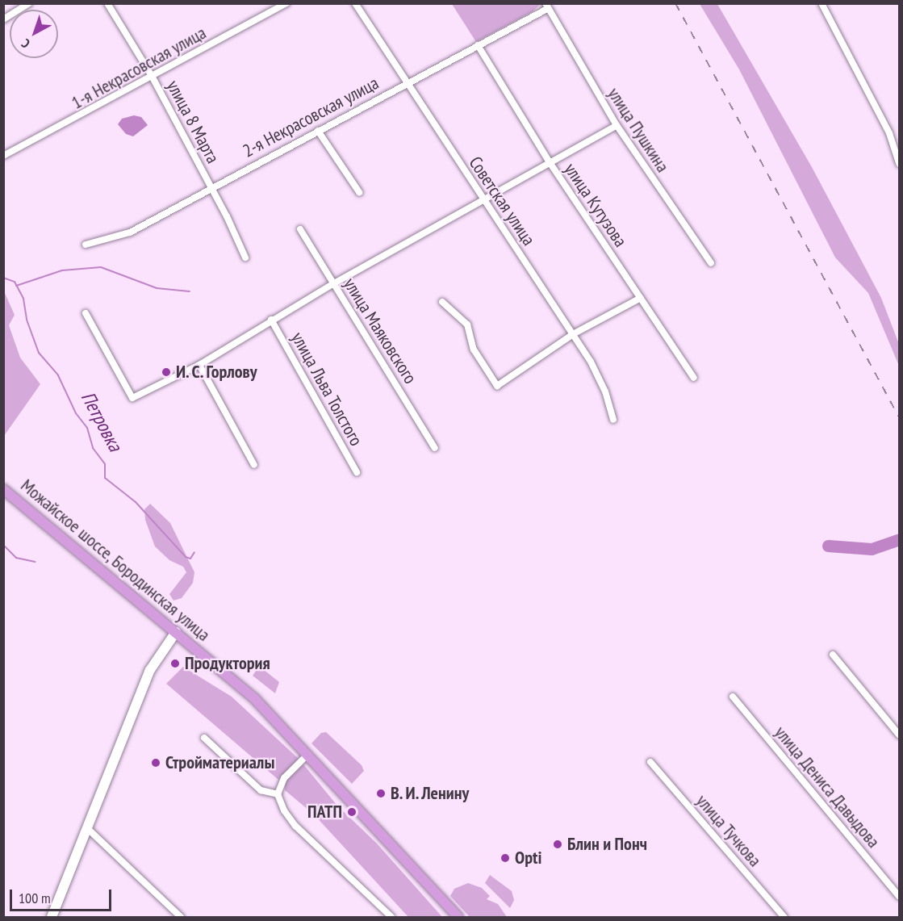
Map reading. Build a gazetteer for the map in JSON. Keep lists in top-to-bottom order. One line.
{"streets":{"main road":["Можайское шоссе, Бородинская улица"],"street":["1-я Некрасовская улица","2-я Некрасовская улица","улица 8 Марта","улица Пушкина","Советская улица","улица Кутузова","улица Маяковского","улица Льва Толстого","улица Дениса Давыдова","улица Тучкова"]},"crossings":[["1-я Некрасовская улица","улица 8 Марта"],["2-я Некрасовская улица","улица 8 Марта"],["2-я Некрасовская улица","улица Пушкина"],["2-я Некрасовская улица","Советская улица"],["2-я Некрасовская улица","улица Кутузова"]],"water":["Петровка"],"places":["И. С. Горлову","Продуктория","Стройматериалы","В. И. Ленину","ПАТП","Блин и Понч","Opti"],"scale_bar":"100 m","north":"bottom left"}
